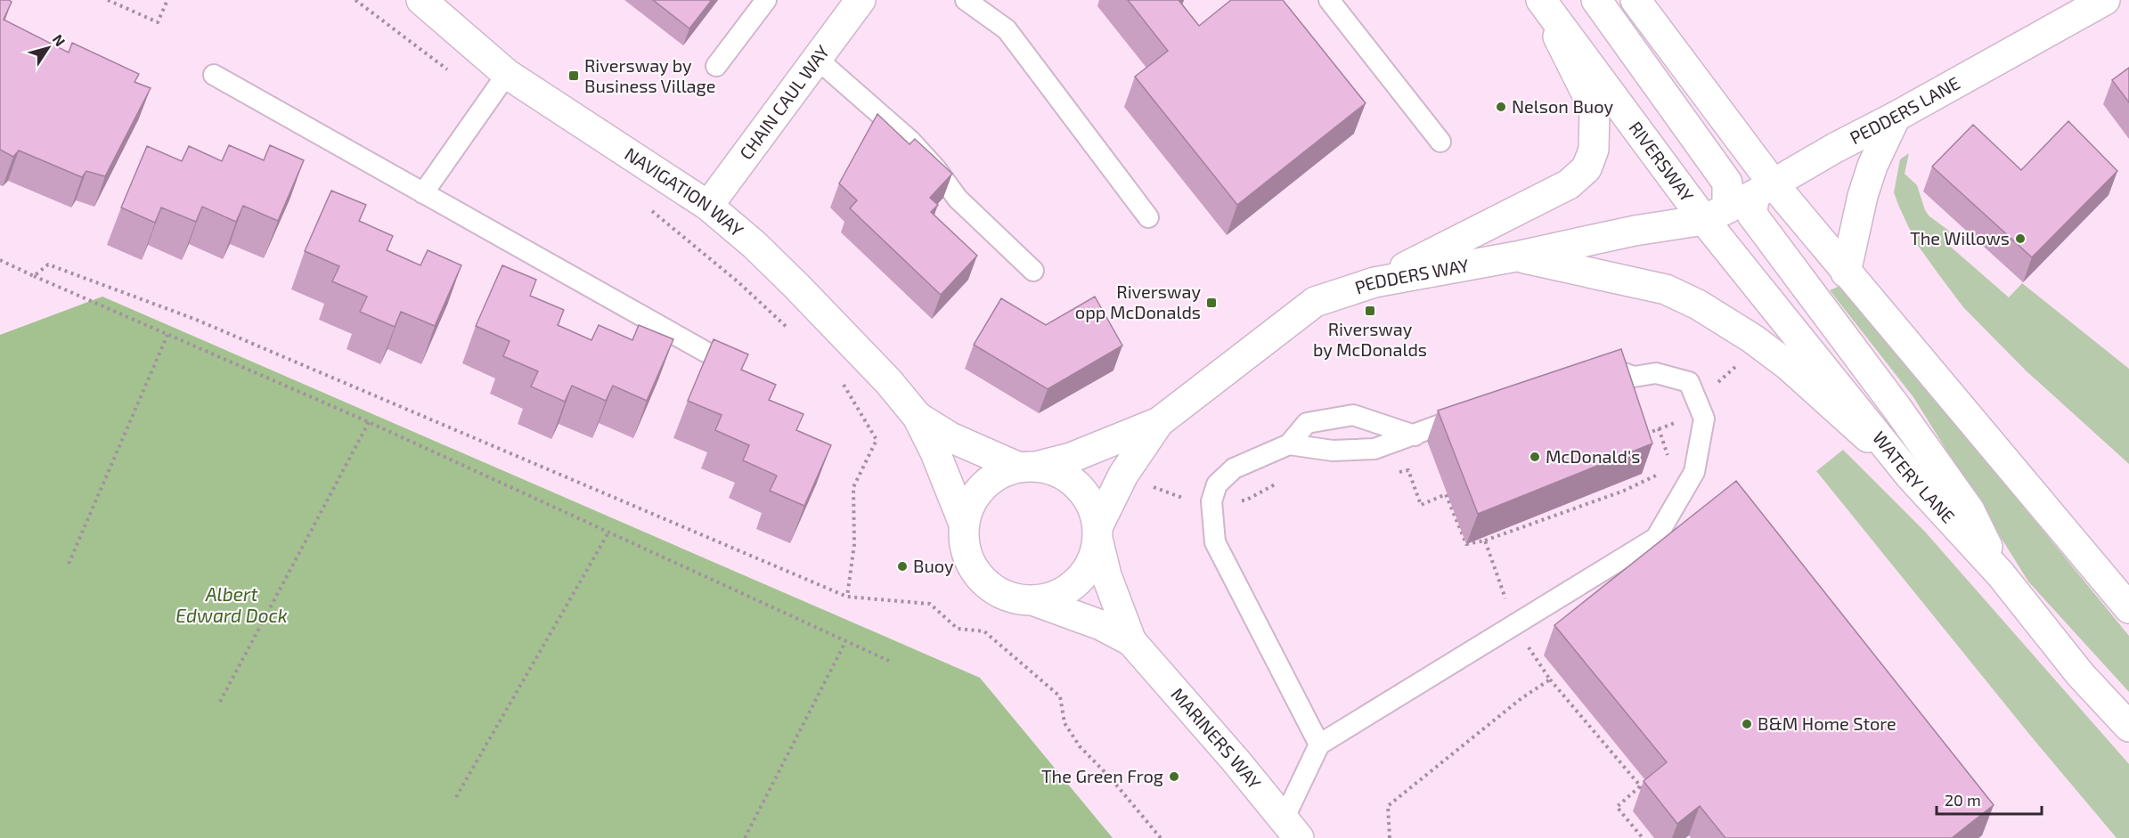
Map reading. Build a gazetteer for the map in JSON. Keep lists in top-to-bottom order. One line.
{"streets":{"main road":["CHAIN CAUL WAY","PEDDERS LANE","RIVERSWAY","NAVIGATION WAY","PEDDERS WAY","WATERY LANE","MARINERS WAY"]},"crossings":[["CHAIN CAUL WAY","NAVIGATION WAY"],["PEDDERS LANE","RIVERSWAY"],["PEDDERS LANE","PEDDERS WAY"],["PEDDERS LANE","WATERY LANE"],["RIVERSWAY","PEDDERS WAY"],["RIVERSWAY","WATERY LANE"],["NAVIGATION WAY","PEDDERS WAY"],["NAVIGATION WAY","MARINERS WAY"],["PEDDERS WAY","WATERY LANE"],["PEDDERS WAY","MARINERS WAY"]],"water":["Albert Edward Dock"],"places":{"transit":["Riversway by Business Village","Riversway opp McDonalds","Riversway by McDonalds"],"other":["Nelson Buoy","The Willows","McDonald's","Buoy","B&M Home Store","The Green Frog"]},"scale_bar":"20 m","north":"top right"}
